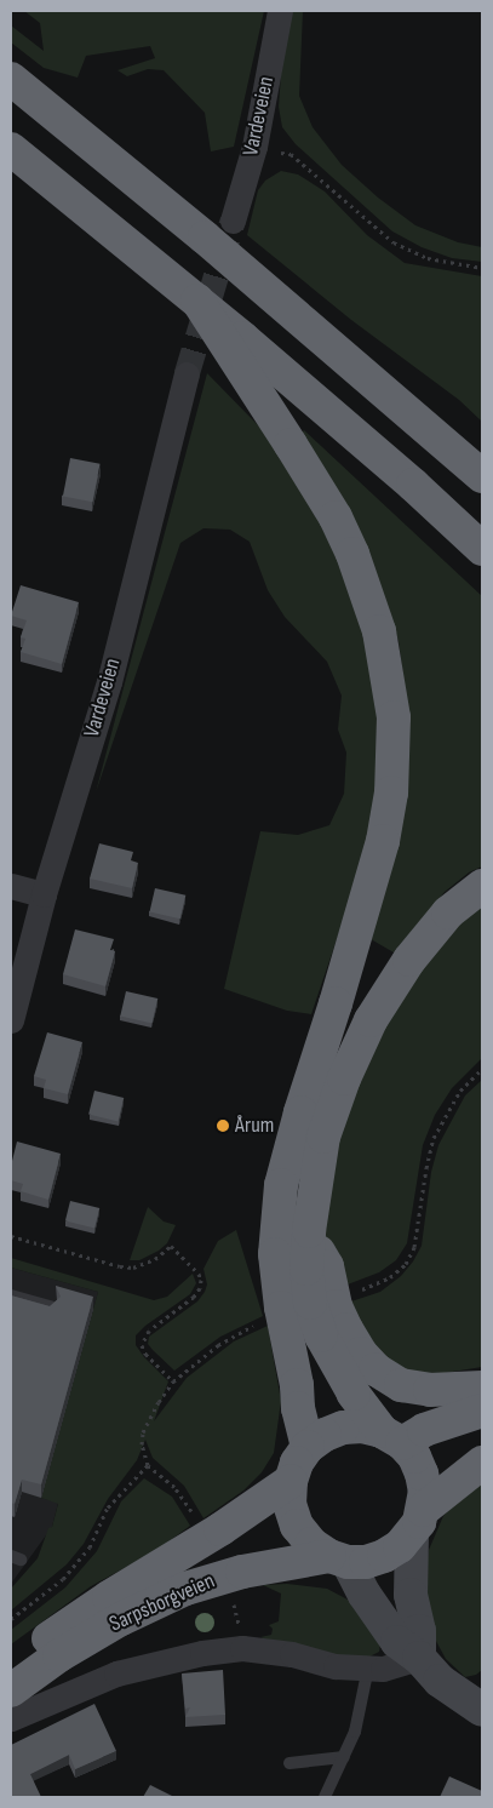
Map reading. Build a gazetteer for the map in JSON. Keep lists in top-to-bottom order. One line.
{"streets":{"highway":["Sarpsborgveien"],"street":["Vardeveien"]},"places":["Årum"]}
